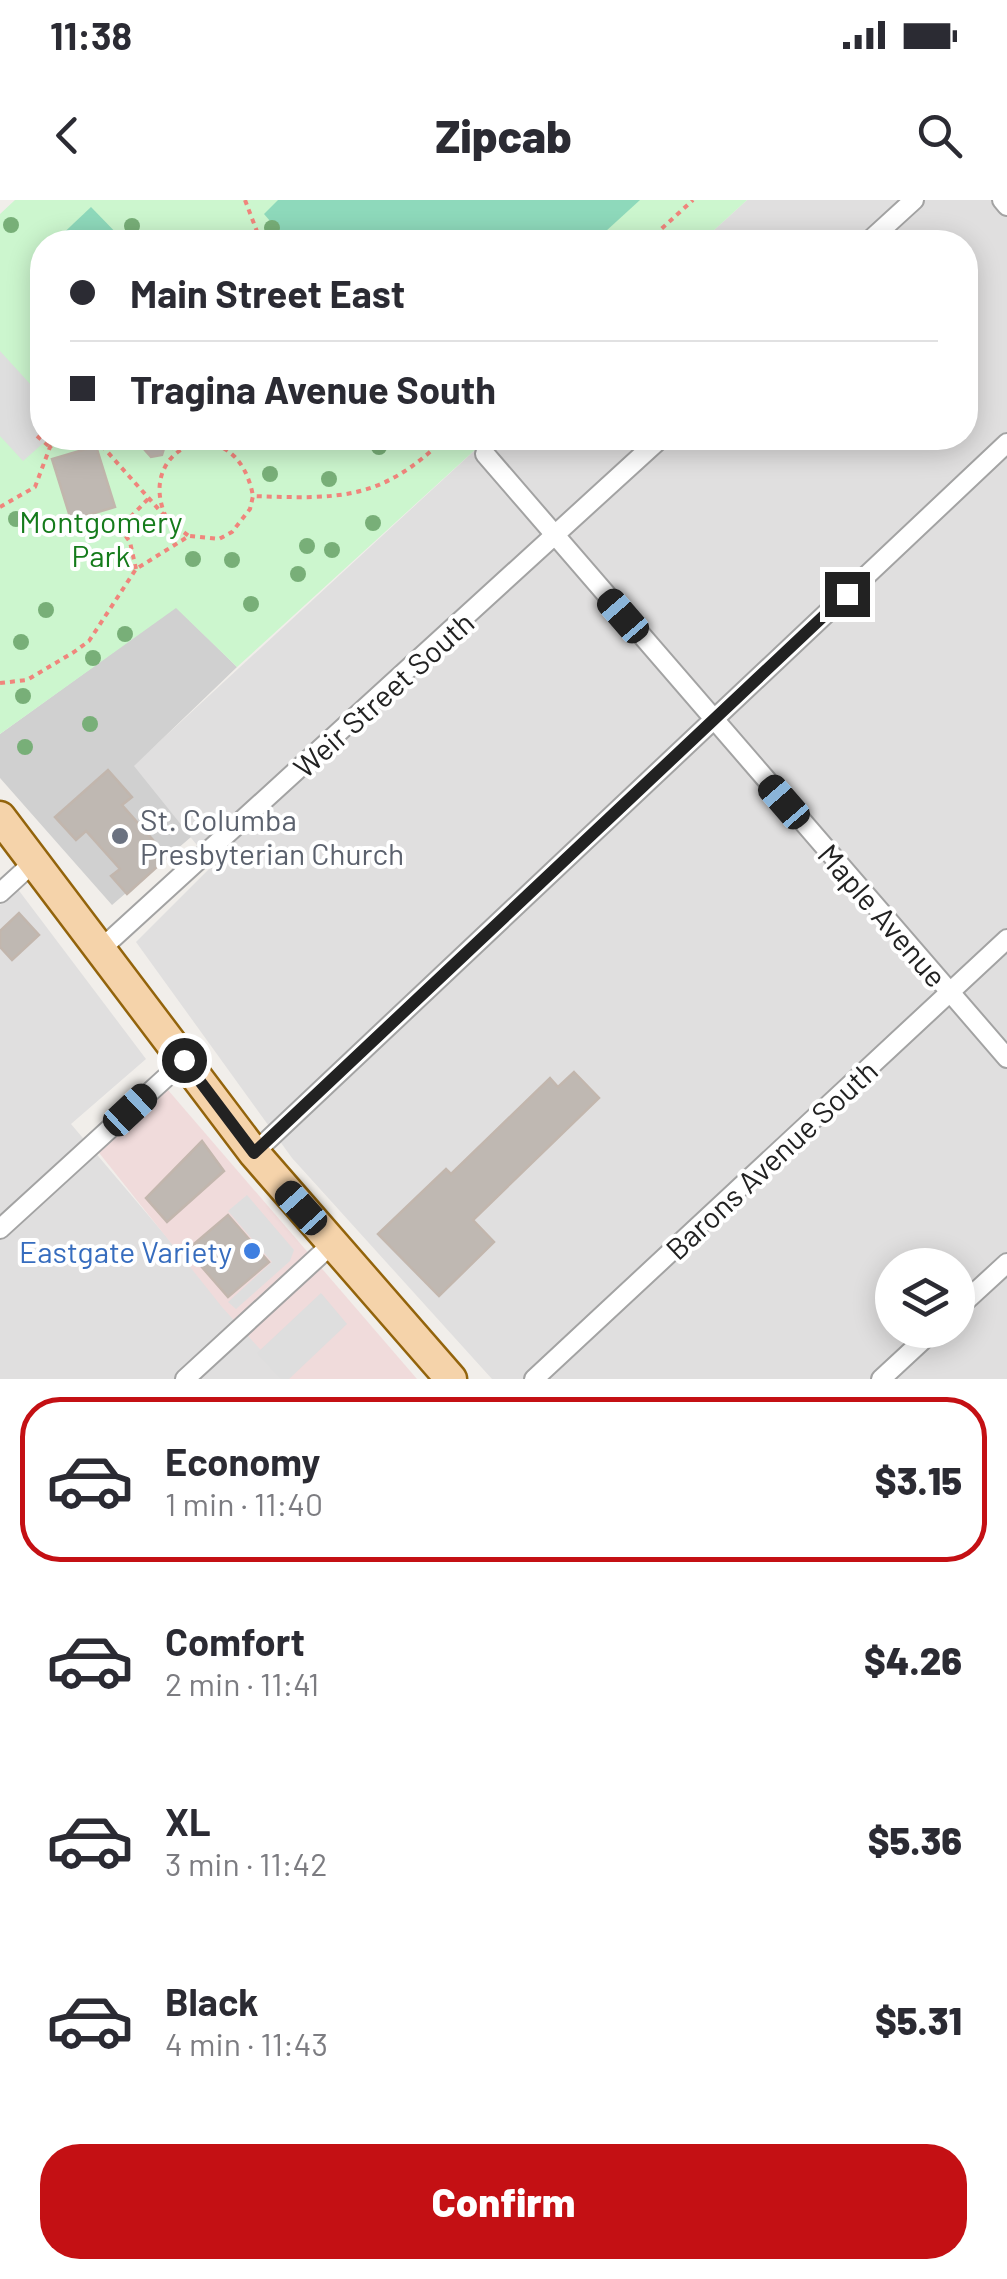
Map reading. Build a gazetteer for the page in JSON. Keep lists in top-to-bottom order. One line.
{"streets":{"street":["Weir Street South","Maple Avenue","Barons Avenue South"]},"crossings":[["Weir Street South","Maple Avenue"],["Maple Avenue","Barons Avenue South"]],"parks":["Montgomery Park"],"places":["St. Columba Presbyterian Church","Eastgate Variety"],"page":{"status":"11:38","header":"Zipcab","banner":["Main Street East","Tragina Avenue South"],"list":[{"name":"Economy","note":"1 min · 11:40","value":"$3.15"},{"name":"Comfort","note":"2 min · 11:41","value":"$4.26"},{"name":"XL","note":"3 min · 11:42","value":"$5.36"},{"name":"Black","note":"4 min · 11:43","value":"$5.31"}],"buttons":"Confirm"}}
